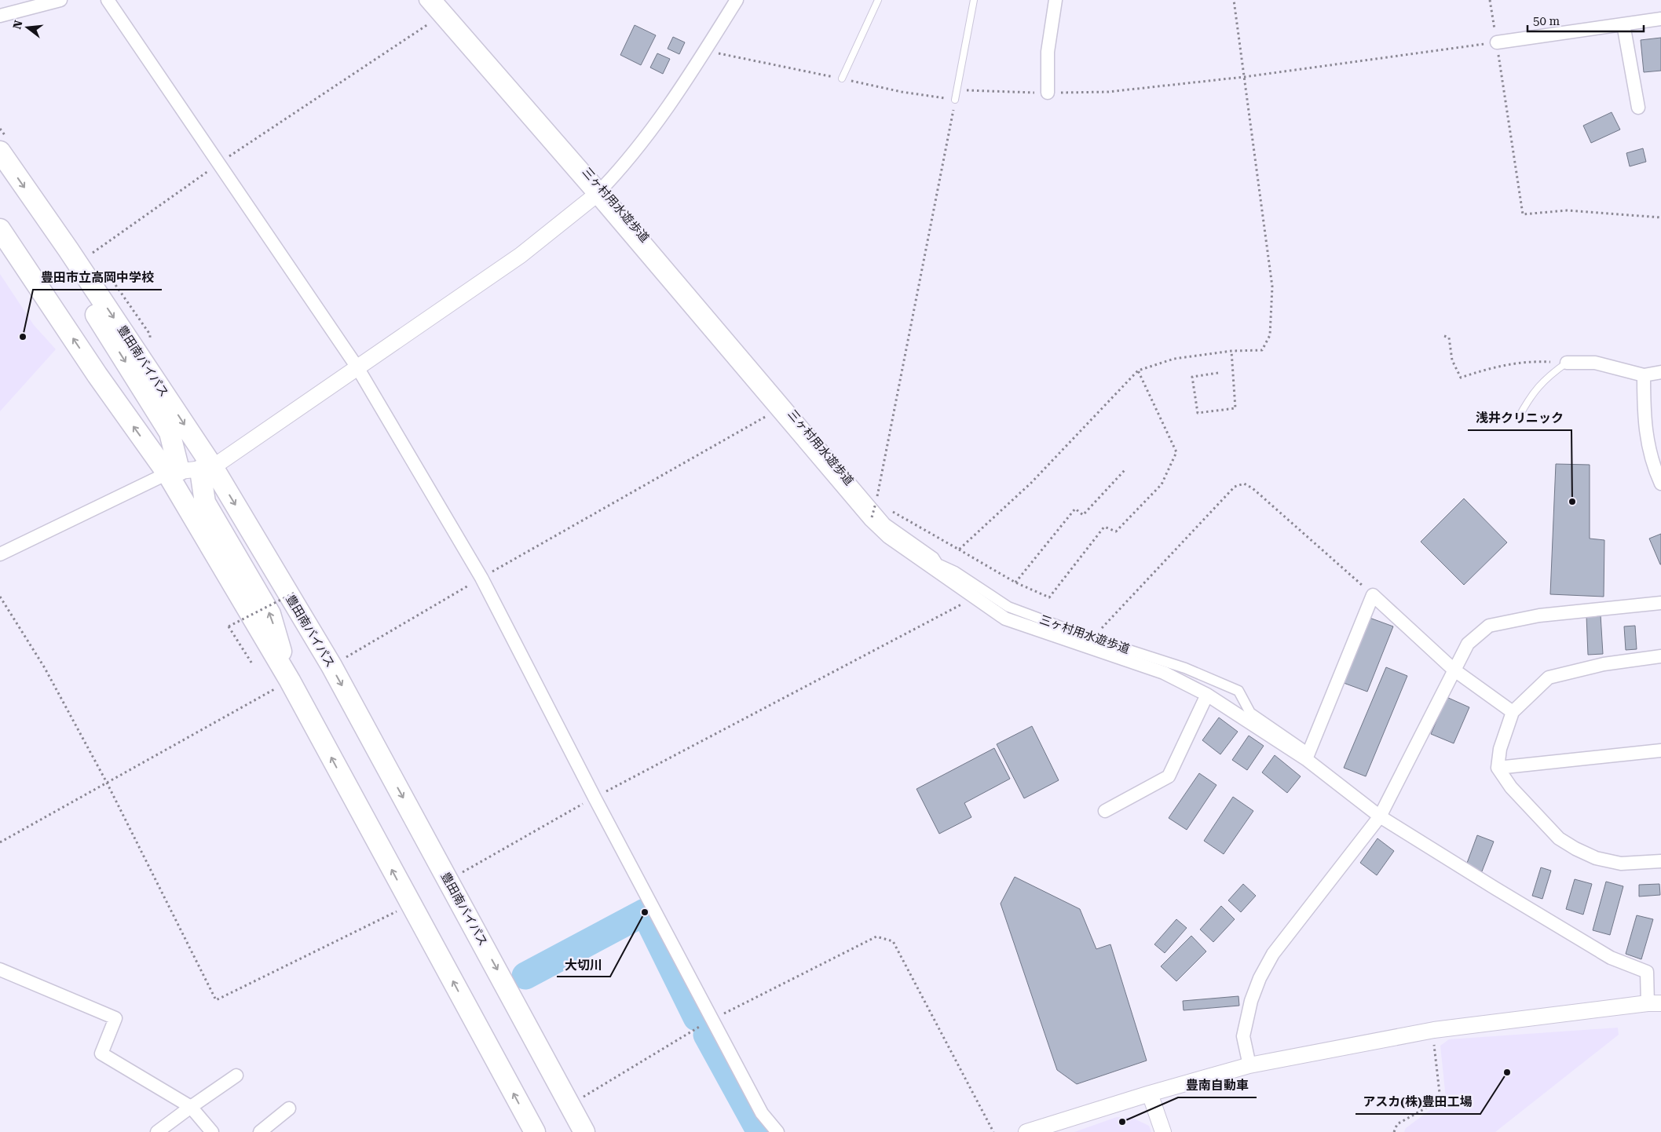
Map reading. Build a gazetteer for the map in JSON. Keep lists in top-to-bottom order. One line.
{"streets":{"highway":["豊田南バイパス"],"street":["三ヶ村用水遊歩道"]},"places":["豊田市立高岡中学校","浅井クリニック","大切川","アスカ(株)豊田工場","豊南自動車"],"scale_bar":"50 m","north":"left"}
